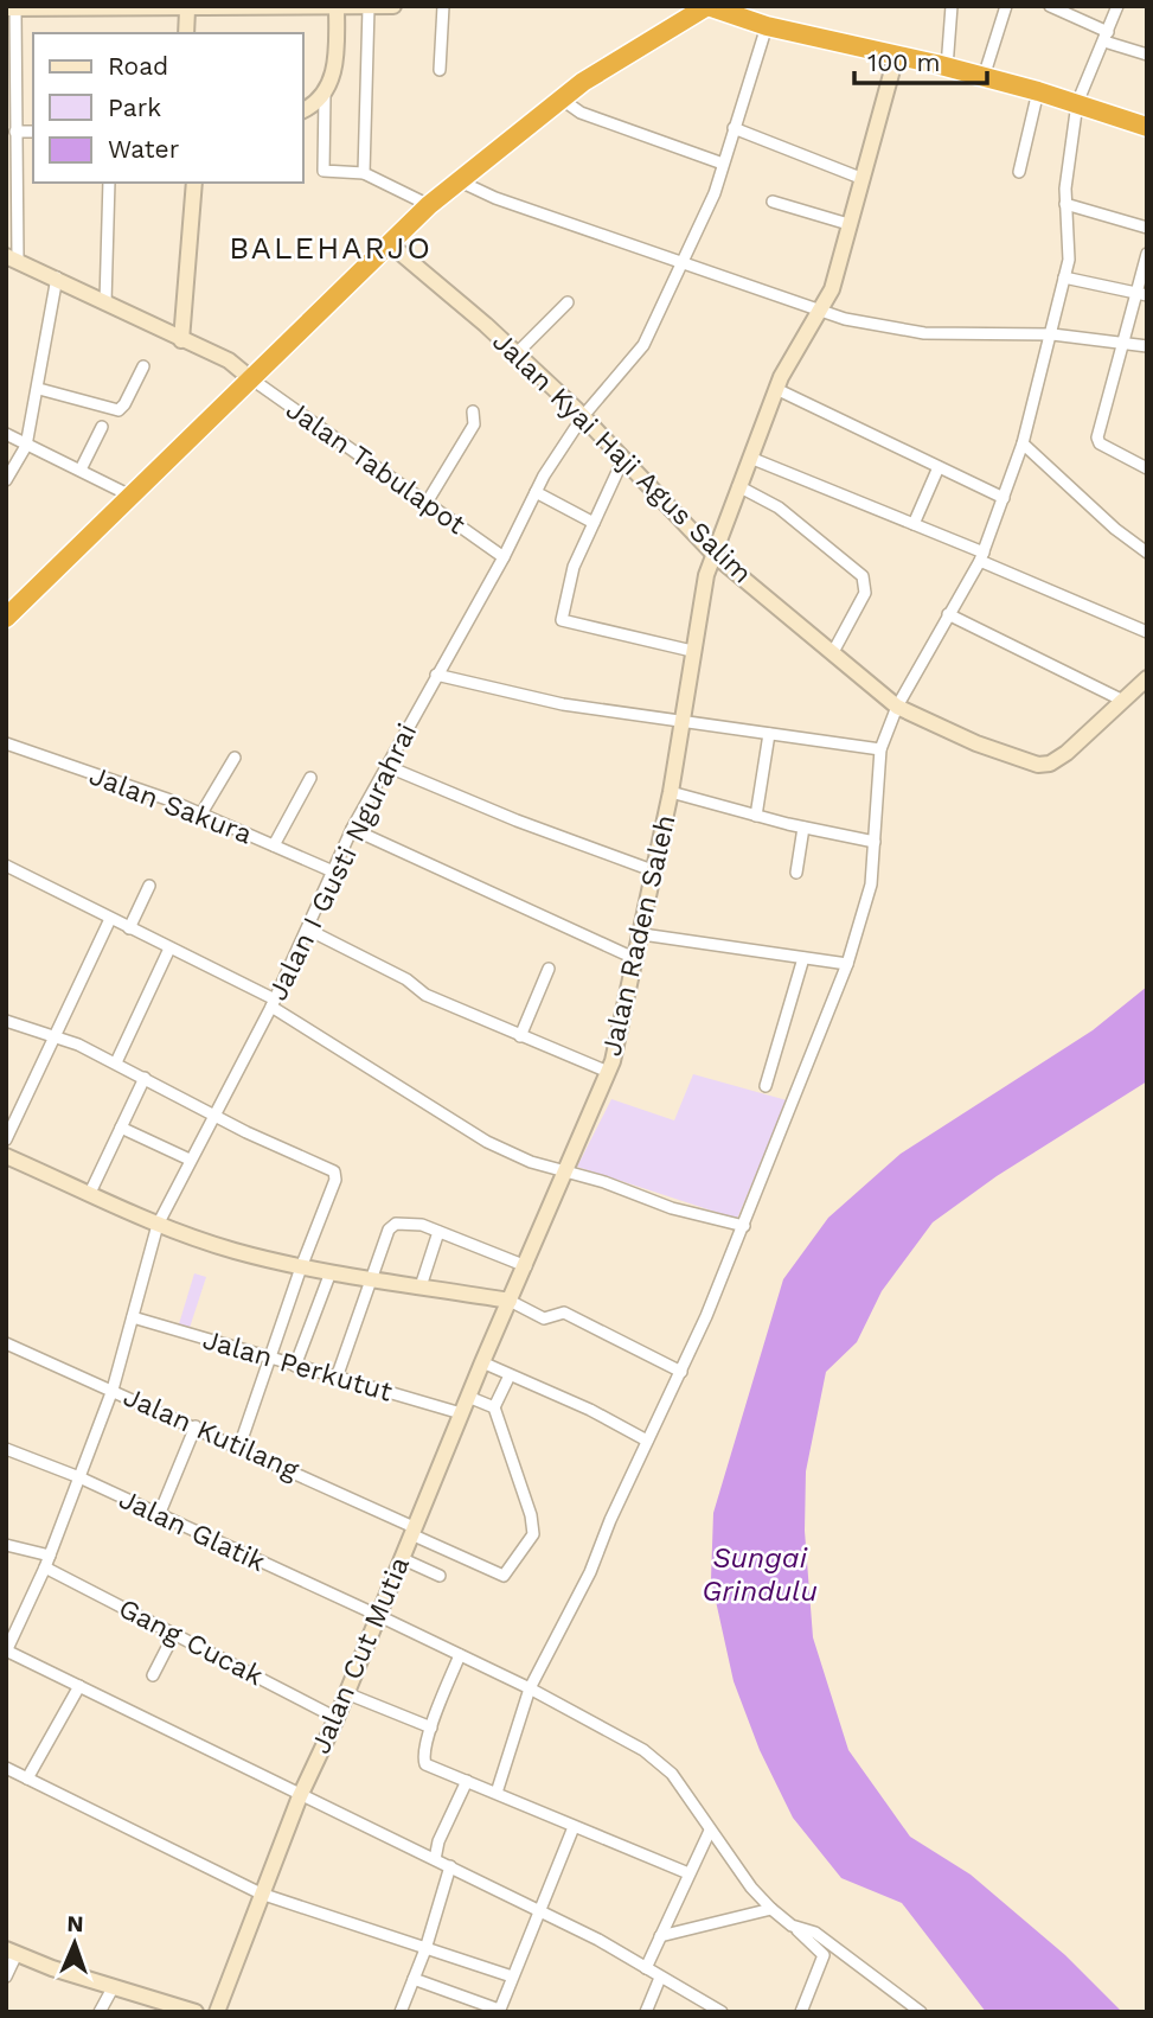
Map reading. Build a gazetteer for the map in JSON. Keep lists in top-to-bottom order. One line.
{"streets":{"street":["Jalan Kyai Haji Agus Salim","Jalan Tabulapot","Jalan Sakura","Jalan I Gusti Ngurahrai","Jalan Raden Saleh","Jalan Perkutut","Jalan Kutilang","Jalan Glatik","Gang Cucak","Jalan Cut Mutia"]},"crossings":[["Jalan Kyai Haji Agus Salim","Jalan I Gusti Ngurahrai"],["Jalan Kyai Haji Agus Salim","Jalan Raden Saleh"],["Jalan Tabulapot","Jalan I Gusti Ngurahrai"],["Jalan Sakura","Jalan I Gusti Ngurahrai"],["Jalan I Gusti Ngurahrai","Jalan Perkutut"],["Jalan I Gusti Ngurahrai","Jalan Kutilang"],["Jalan I Gusti Ngurahrai","Jalan Glatik"],["Jalan I Gusti Ngurahrai","Gang Cucak"],["Jalan Raden Saleh","Jalan Cut Mutia"],["Jalan Perkutut","Jalan Cut Mutia"],["Jalan Kutilang","Jalan Cut Mutia"],["Jalan Glatik","Jalan Cut Mutia"],["Gang Cucak","Jalan Cut Mutia"]],"districts":["BALEHARJO"],"water":["Sungai Grindulu"],"legend":["Road","Park","Water"],"scale_bar":"100 m","north":"top"}
